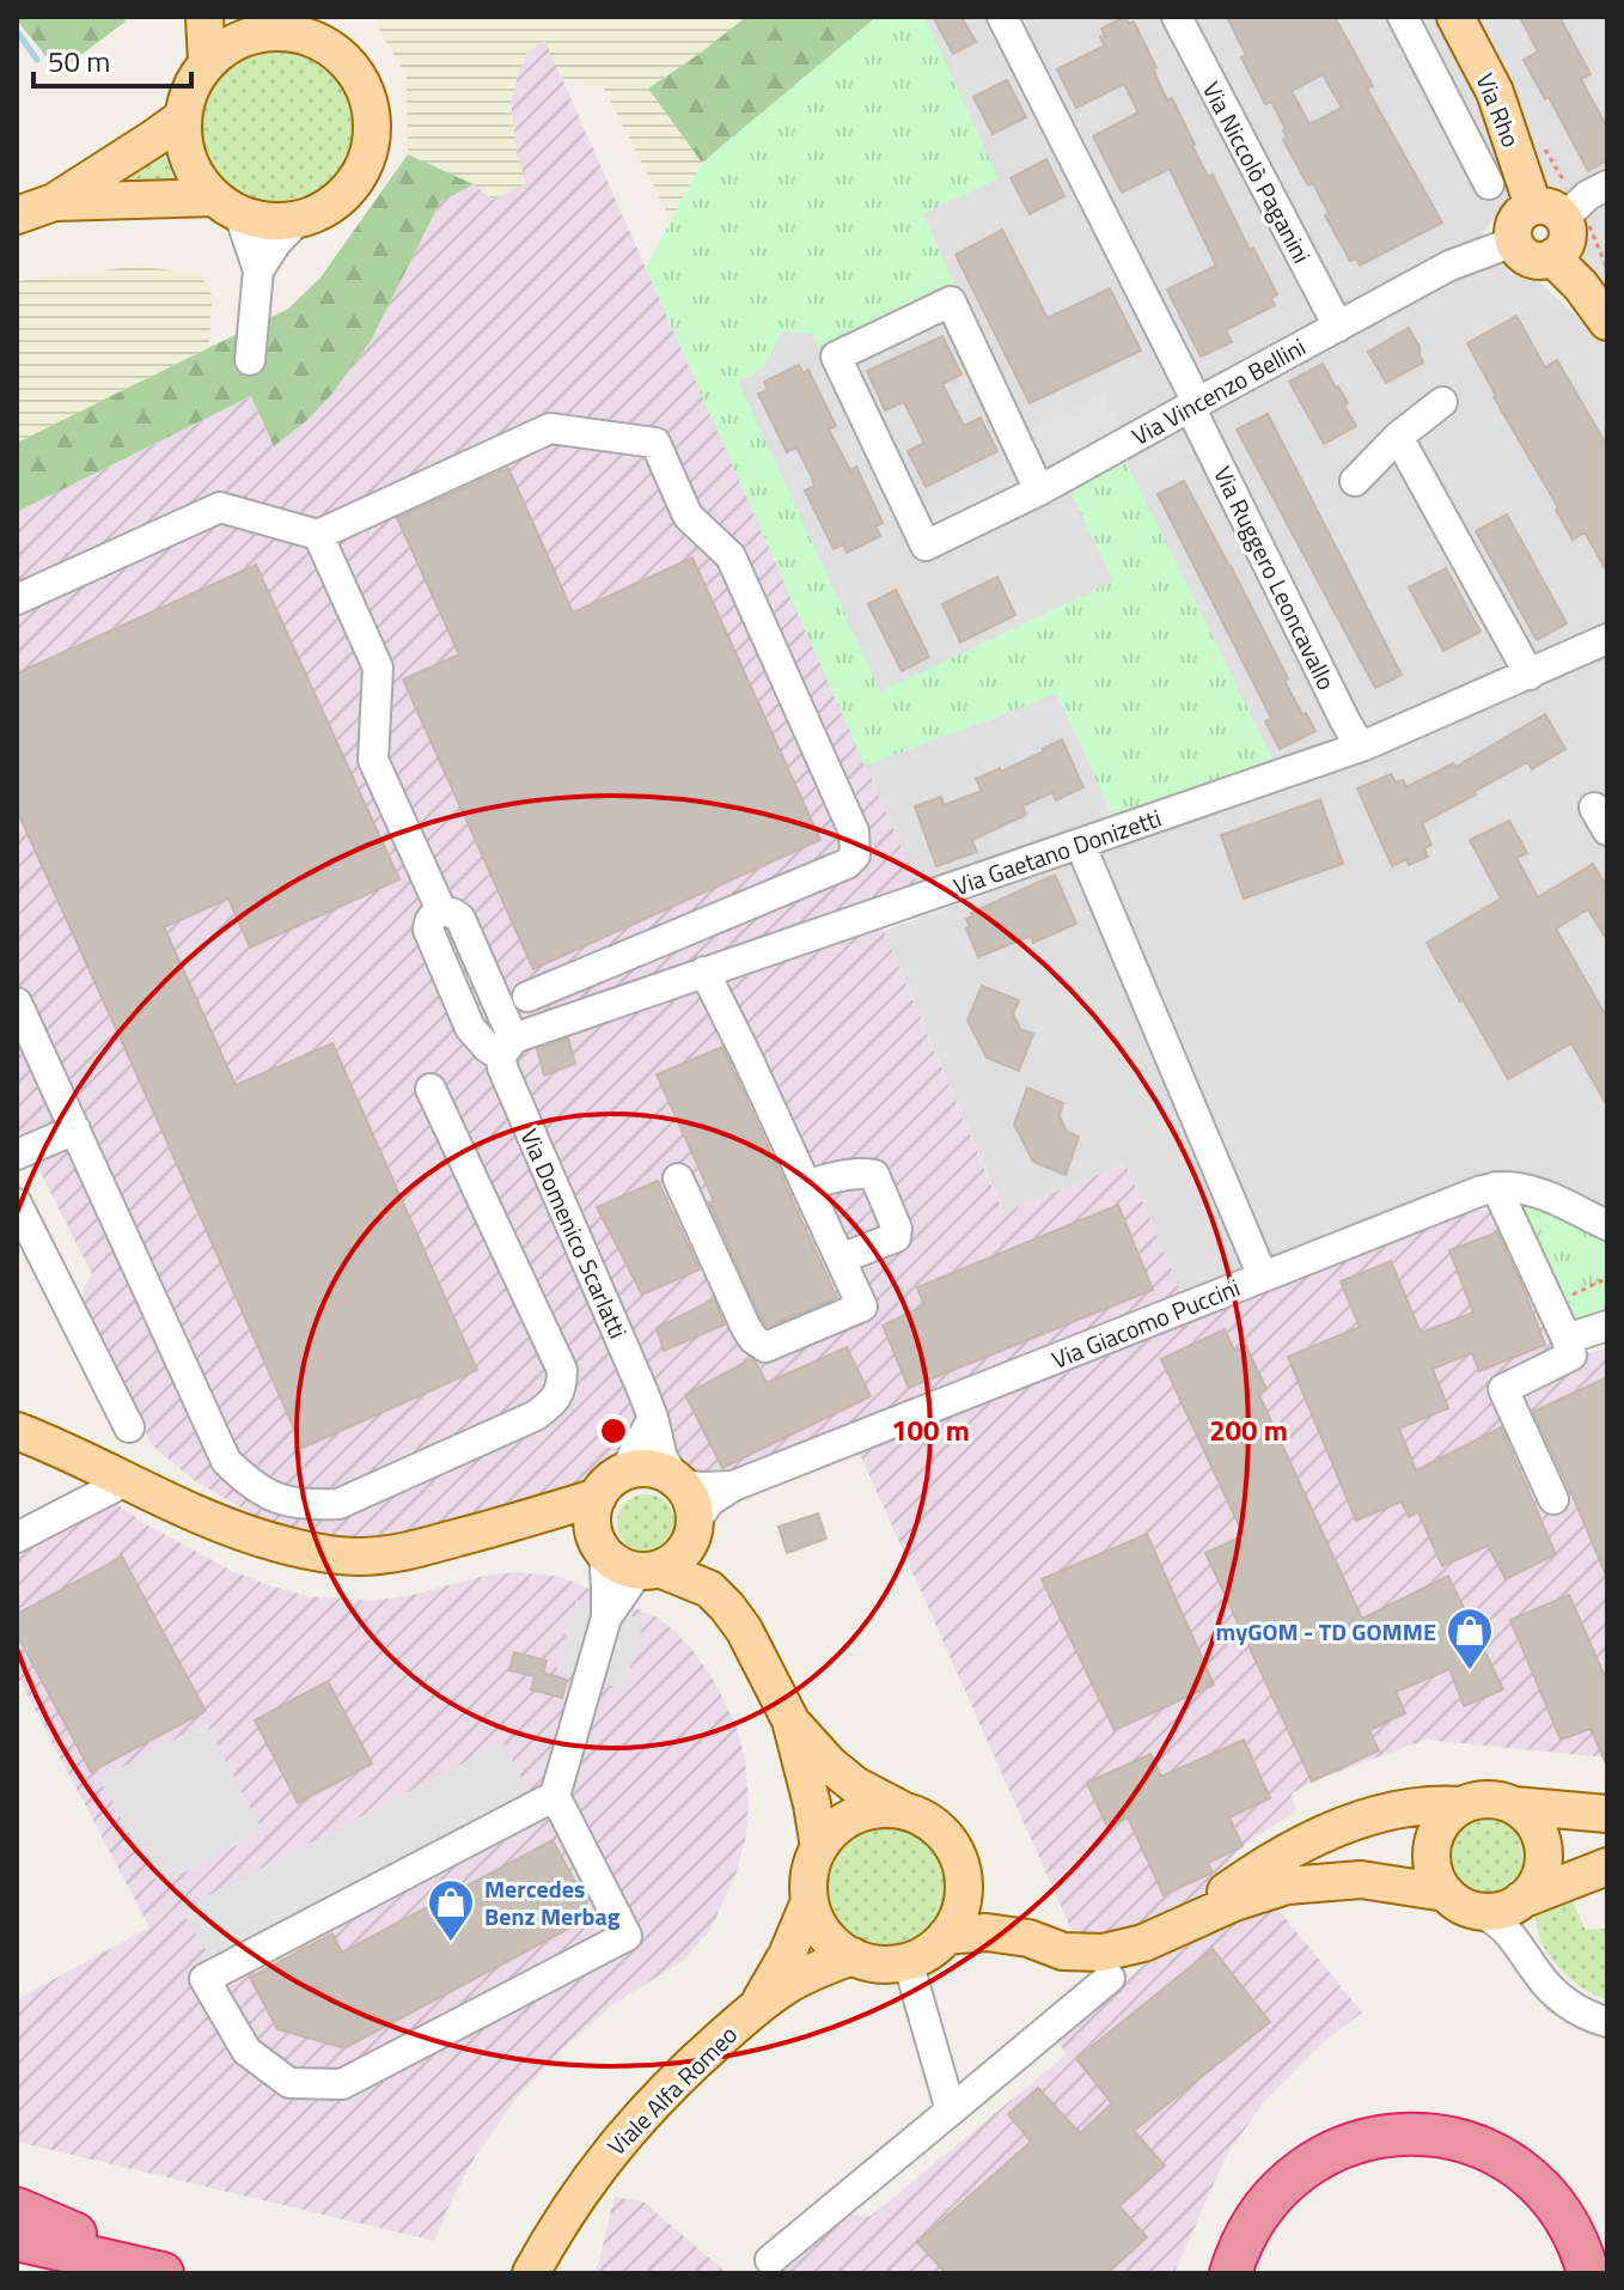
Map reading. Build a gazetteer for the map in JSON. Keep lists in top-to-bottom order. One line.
{"streets":{"main road":["Via Rho","Viale Alfa Romeo"],"street":["Via Niccolò Paganini","Via Vincenzo Bellini","Via Ruggero Leoncavallo","Via Gaetano Donizetti","Via Domenico Scarlatti","Via Giacomo Puccini"]},"crossings":[["Via Rho","Via Vincenzo Bellini"],["Via Niccolò Paganini","Via Vincenzo Bellini"],["Via Vincenzo Bellini","Via Ruggero Leoncavallo"],["Via Ruggero Leoncavallo","Via Gaetano Donizetti"],["Via Gaetano Donizetti","Via Domenico Scarlatti"],["Via Domenico Scarlatti","Via Giacomo Puccini"]],"places":{"shop":["myGOM - TD GOMME","Mercedes Benz Merbag"]},"scale_bar":"50 m","rings":["100 m","200 m"]}
